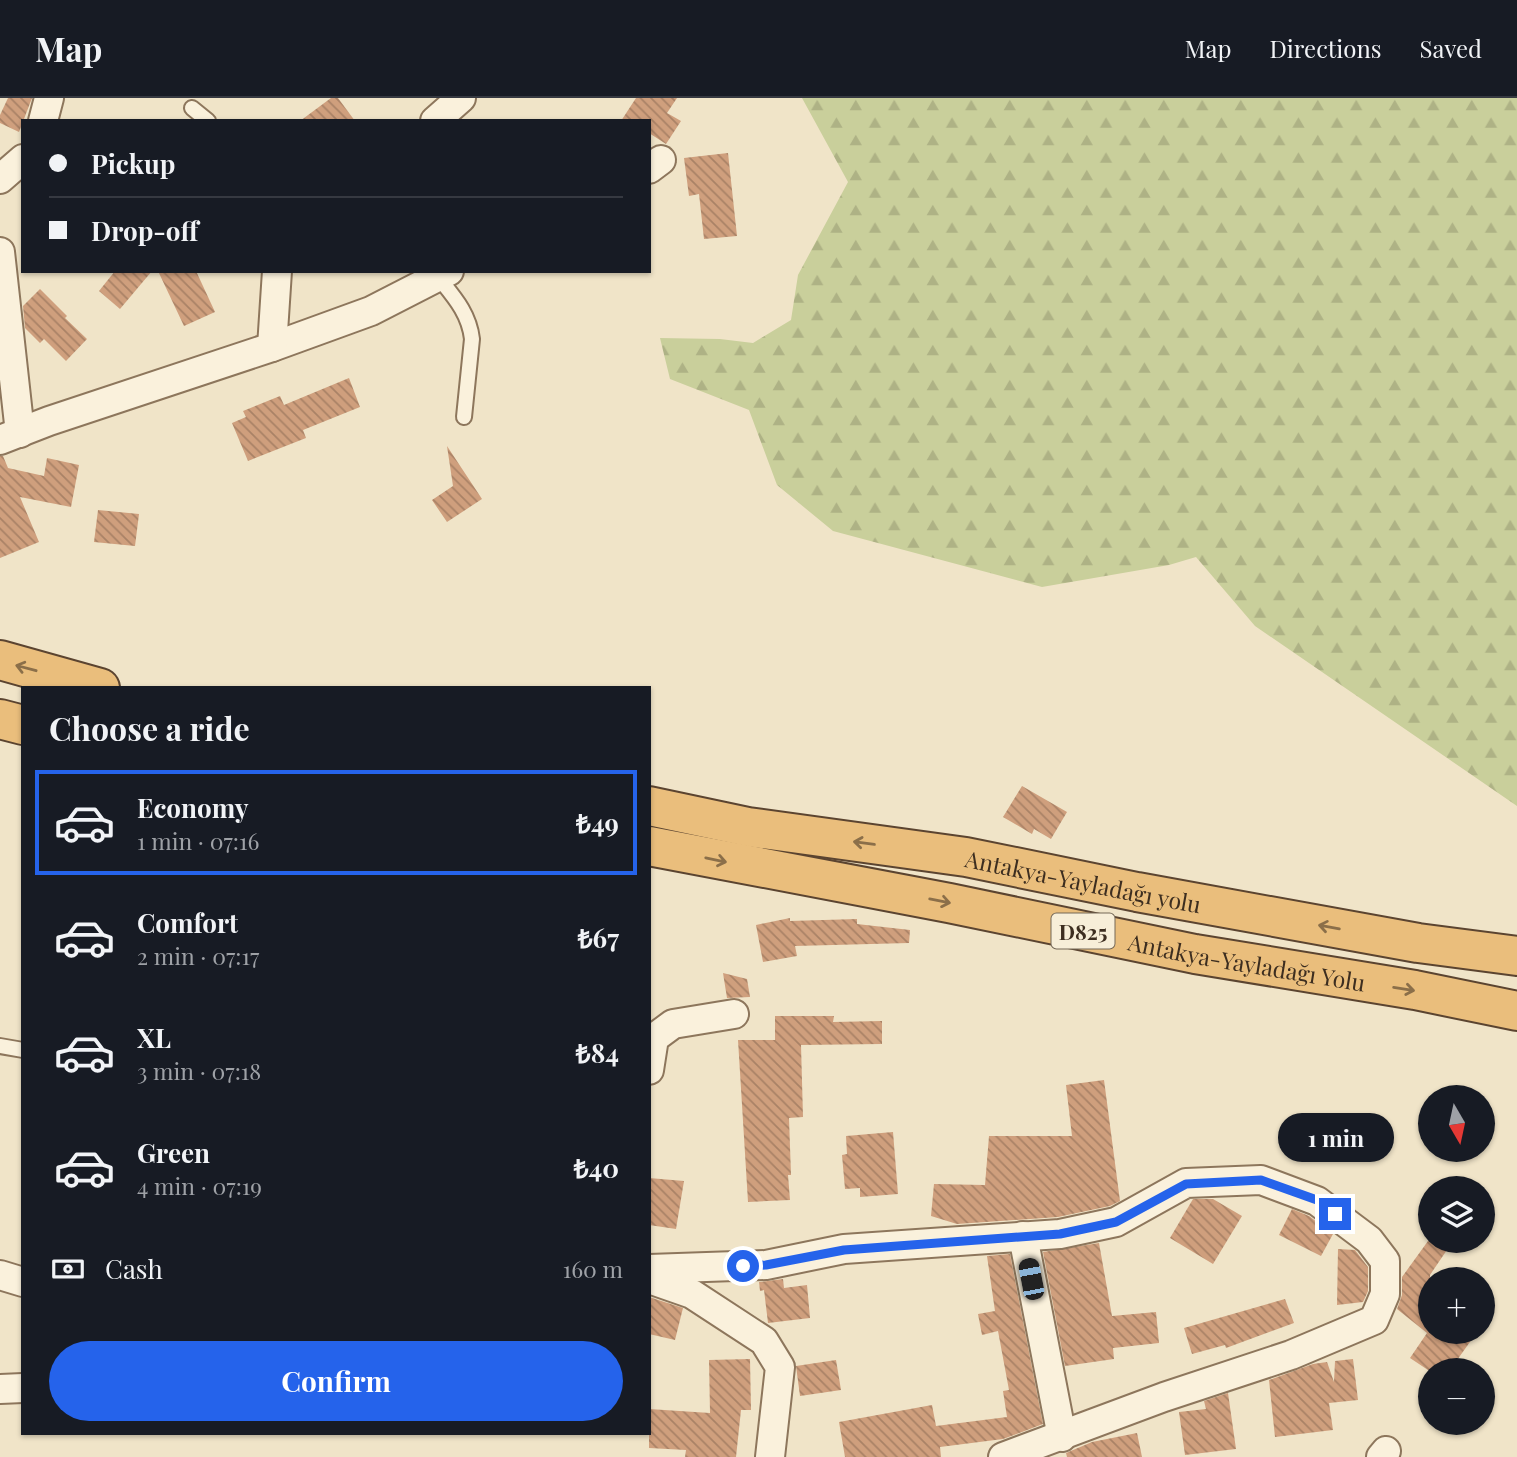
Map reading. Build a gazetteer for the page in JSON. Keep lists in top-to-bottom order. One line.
{"streets":{"highway":["Antakya-Yayladağı yolu","D825","Antakya-Yayladağı Yolu"]},"one_way":["Antakya-Yayladağı yolu","Antakya-Yayladağı Yolu"],"north":"bottom","page":{"header":"Map","nav":["Map","Directions","Saved"],"banner":["Pickup","Drop-off"],"heading":"Choose a ride","list":[{"name":"Economy","note":"1 min · 07:16","value":"₺49"},{"name":"Comfort","note":"2 min · 07:17","value":"₺67"},{"name":"XL","note":"3 min · 07:18","value":"₺84"},{"name":"Green","note":"4 min · 07:19","value":"₺40"}],"map_buttons":["+","−"],"bubble":"1 min","pay":["Cash","160 m"],"buttons":"Confirm"}}
